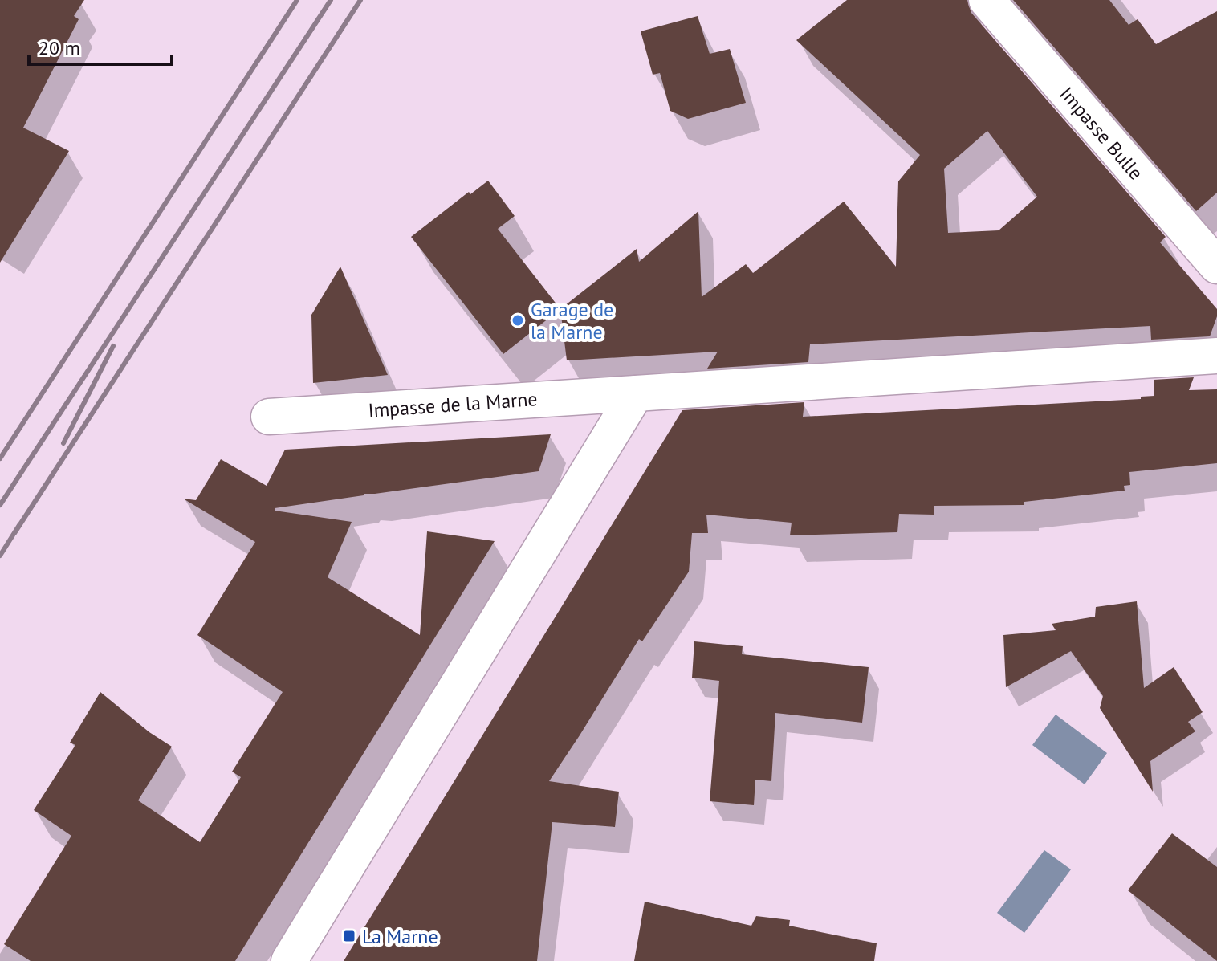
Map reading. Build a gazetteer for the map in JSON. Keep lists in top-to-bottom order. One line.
{"streets":{"main road":["Impasse Bulle","Impasse de la Marne"]},"places":{"other":["Garage de la Marne"],"transit":["La Marne"]},"scale_bar":"20 m"}
